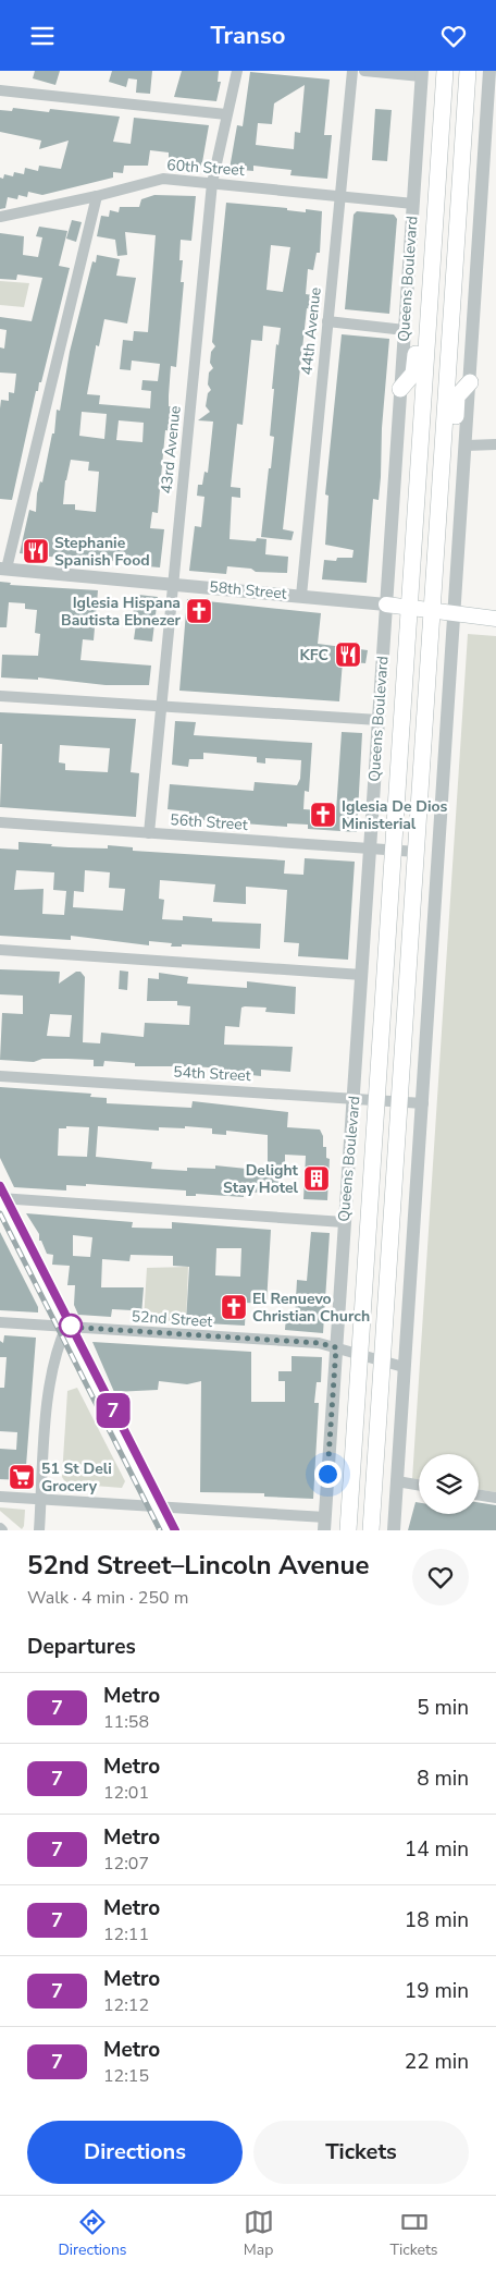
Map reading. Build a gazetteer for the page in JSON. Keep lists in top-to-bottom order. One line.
{"streets":{"main road":["Queens Boulevard","58th Street"],"street":["60th Street","44th Avenue","43rd Avenue","56th Street","54th Street","52nd Street"]},"crossings":[["60th Street","Queens Boulevard"],["60th Street","44th Avenue"],["60th Street","43rd Avenue"],["Queens Boulevard","58th Street"],["Queens Boulevard","56th Street"],["Queens Boulevard","54th Street"],["Queens Boulevard","52nd Street"],["44th Avenue","58th Street"],["43rd Avenue","58th Street"],["43rd Avenue","56th Street"]],"places":{"restaurant":["Stephanie Spanish Food","KFC"],"church":["Iglesia Hispana Bautista Ebnezer","Iglesia De Dios Ministerial","El Renuevo Christian Church"],"building":["Delight Stay Hotel"],"supermarket":["51 St Deli Grocery"]},"lines":["metro line 7"],"page":{"header":"Transo","on_map":"7","heading":[["52nd Street–Lincoln Avenue","Walk · 4 min · 250 m"],"Departures"],"list":[{"mark":"7","name":"Metro","note":"11:58","value":"5 min"},{"mark":"7","name":"Metro","note":"12:01","value":"8 min"},{"mark":"7","name":"Metro","note":"12:07","value":"14 min"},{"mark":"7","name":"Metro","note":"12:11","value":"18 min"},{"mark":"7","name":"Metro","note":"12:12","value":"19 min"},{"mark":"7","name":"Metro","note":"12:15","value":"22 min"}],"buttons":["Directions","Tickets"],"tabs":["Directions","Map","Tickets"]}}
